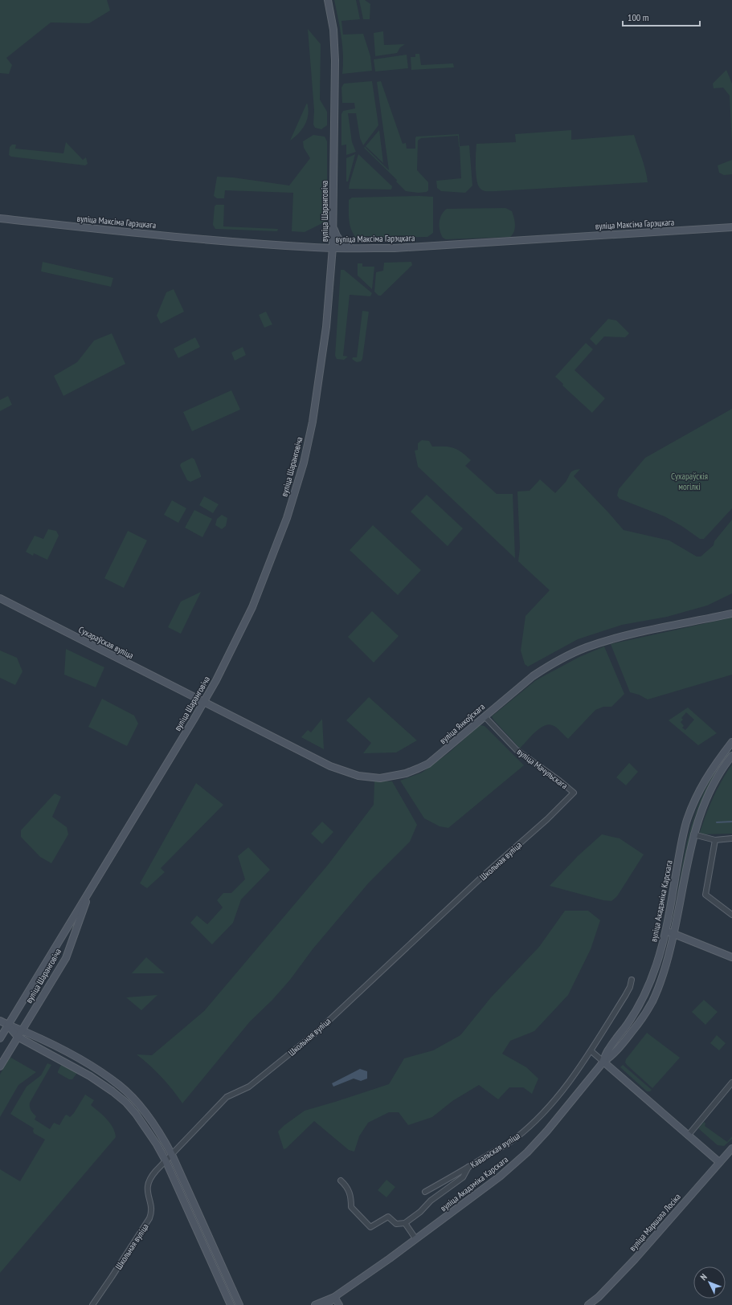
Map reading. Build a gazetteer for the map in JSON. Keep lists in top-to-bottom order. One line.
{"streets":{"main road":["вуліца Шаранговіча","вуліца Максіма Гарэцкага","Сухараўская вуліца","вуліца Янкоўскага","вуліца Акадэміка Карскага","вуліца Маршала Лосіка"],"street":["вуліца Мачульскага","Школьная вуліца","Кавальская вуліца"]},"crossings":[["вуліца Шаранговіча","вуліца Максіма Гарэцкага"],["вуліца Шаранговіча","Сухараўская вуліца"],["вуліца Шаранговіча","вуліца Янкоўскага"],["Сухараўская вуліца","вуліца Янкоўскага"],["вуліца Янкоўскага","вуліца Мачульскага"],["вуліца Мачульскага","Школьная вуліца"]],"parks":["Сухараўскія могілкі"],"scale_bar":"100 m","north":"top left"}
